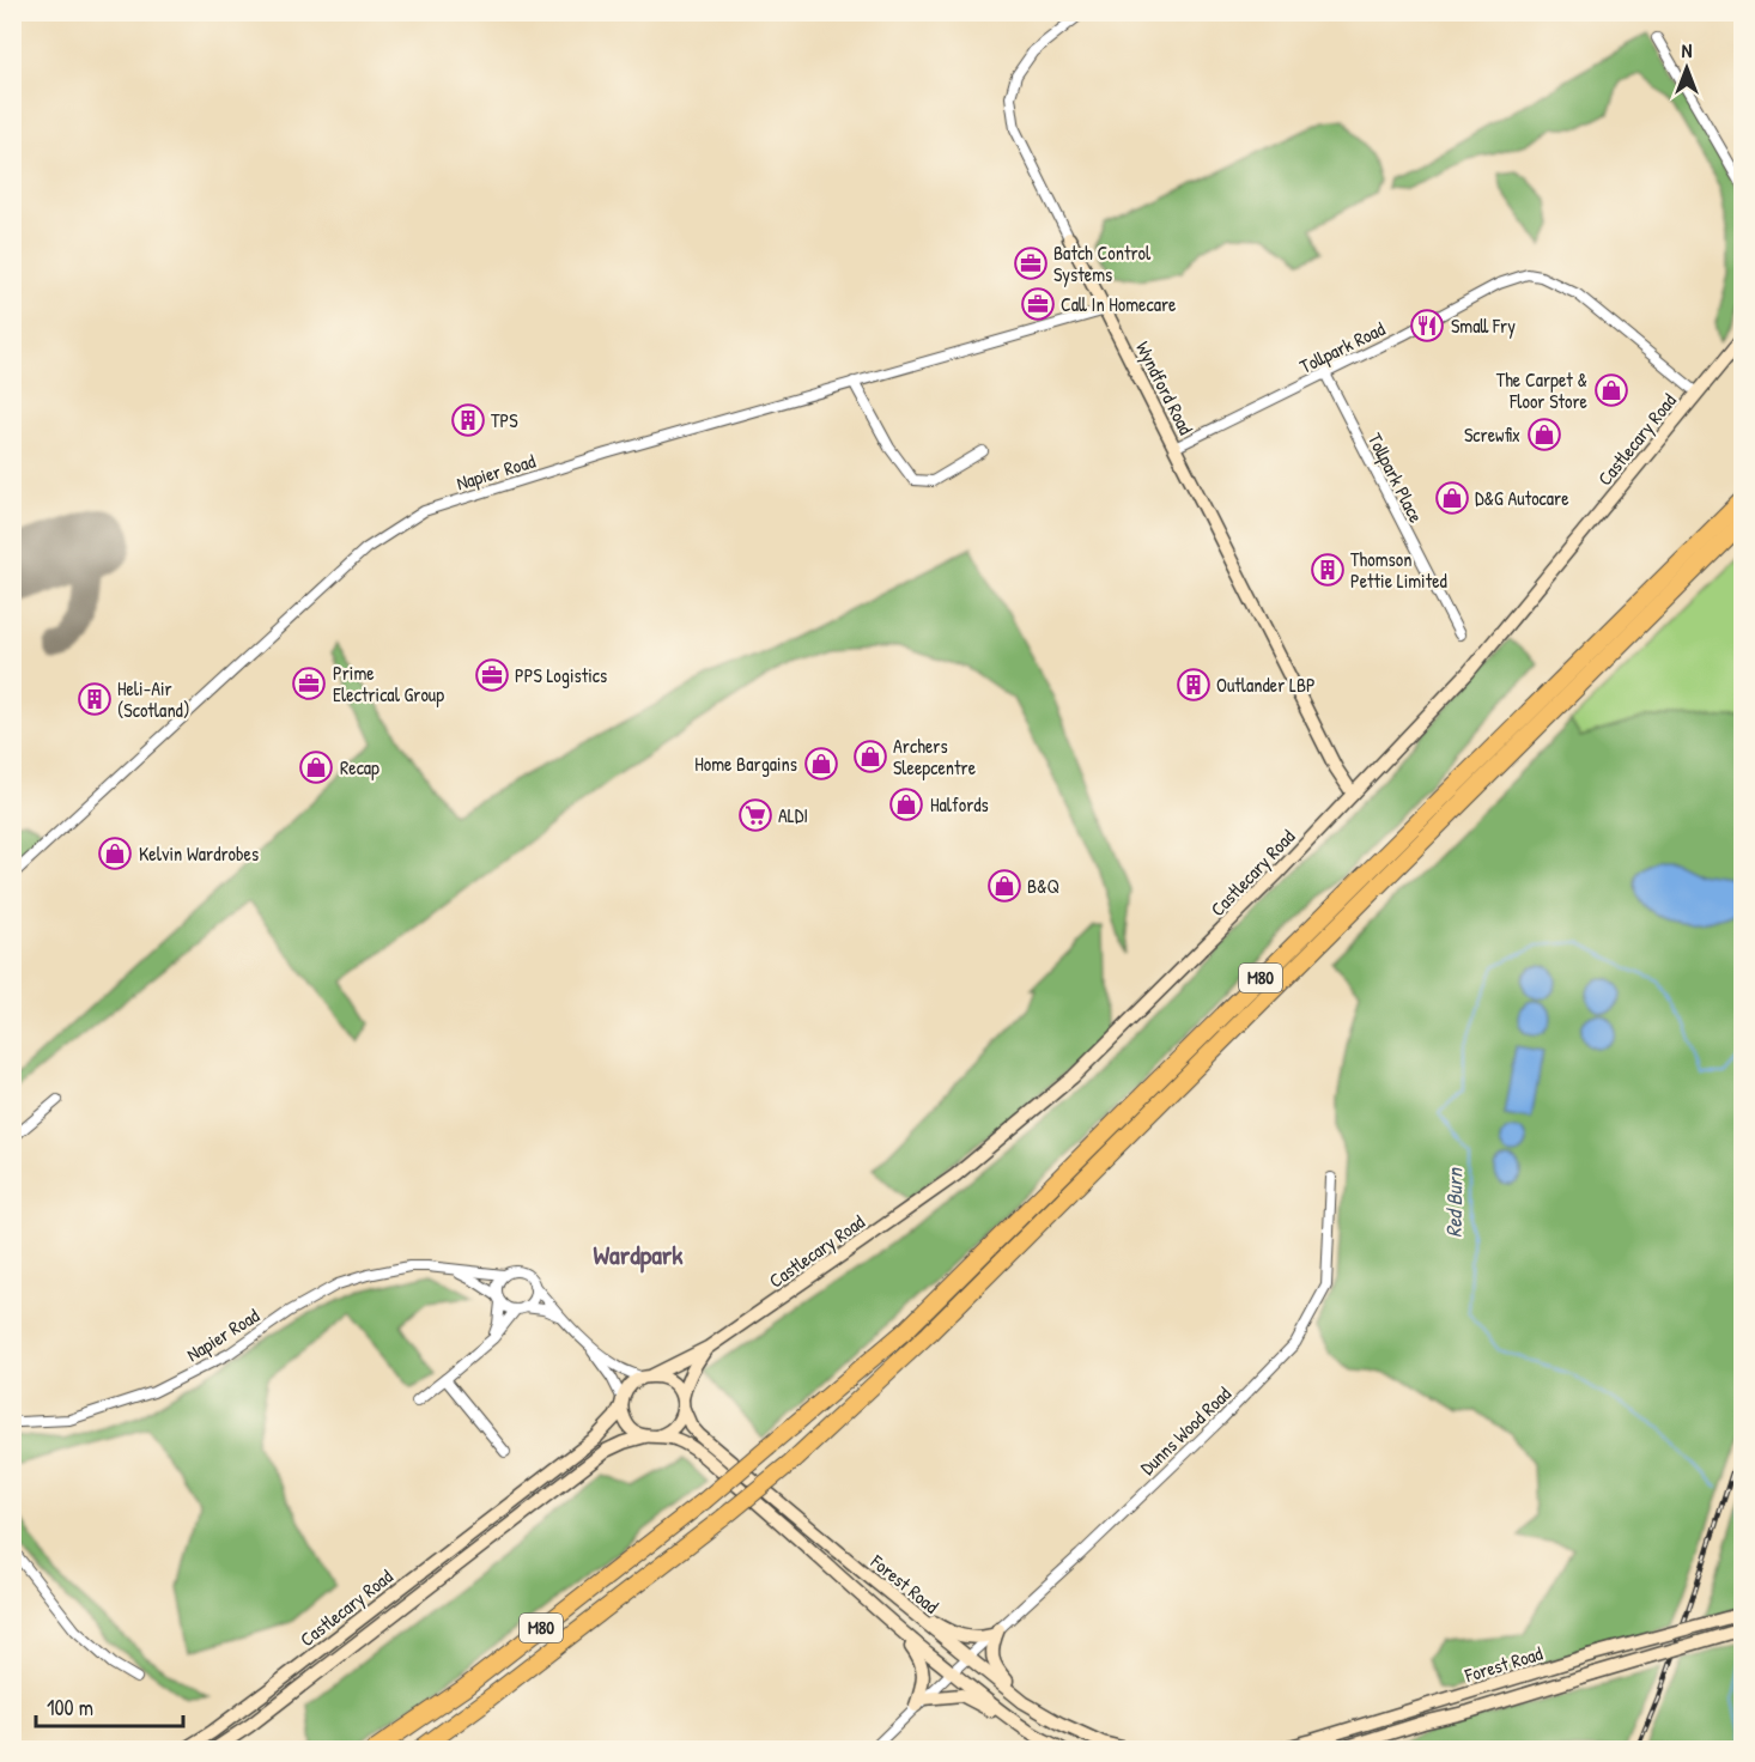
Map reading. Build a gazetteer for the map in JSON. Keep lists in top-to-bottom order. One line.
{"streets":{"highway":["M80"],"street":["Tollpark Road","Wyndford Road","Castlecary Road","Napier Road","Tollpark Place","Dunns Wood Road","Forest Road"]},"crossings":[["Tollpark Road","Wyndford Road"],["Tollpark Road","Castlecary Road"],["Tollpark Road","Tollpark Place"],["Wyndford Road","Castlecary Road"],["Wyndford Road","Napier Road"],["Castlecary Road","Forest Road"],["Dunns Wood Road","Forest Road"]],"districts":["Wardpark"],"water":["Red Burn"],"places":{"office":["Batch Control Systems","Call In Homecare","PPS Logistics","Prime Electrical Group"],"restaurant":["Small Fry"],"shop":["The Carpet & Floor Store","Screwfix","D&G Autocare","Archers Sleepcentre","Home Bargains","Recap","Halfords","Kelvin Wardrobes","B&Q"],"building":["TPS","Thomson Pettie Limited","Outlander LBP","Heli-Air (Scotland)"],"supermarket":["ALDI"]},"scale_bar":"100 m","north":"top"}
